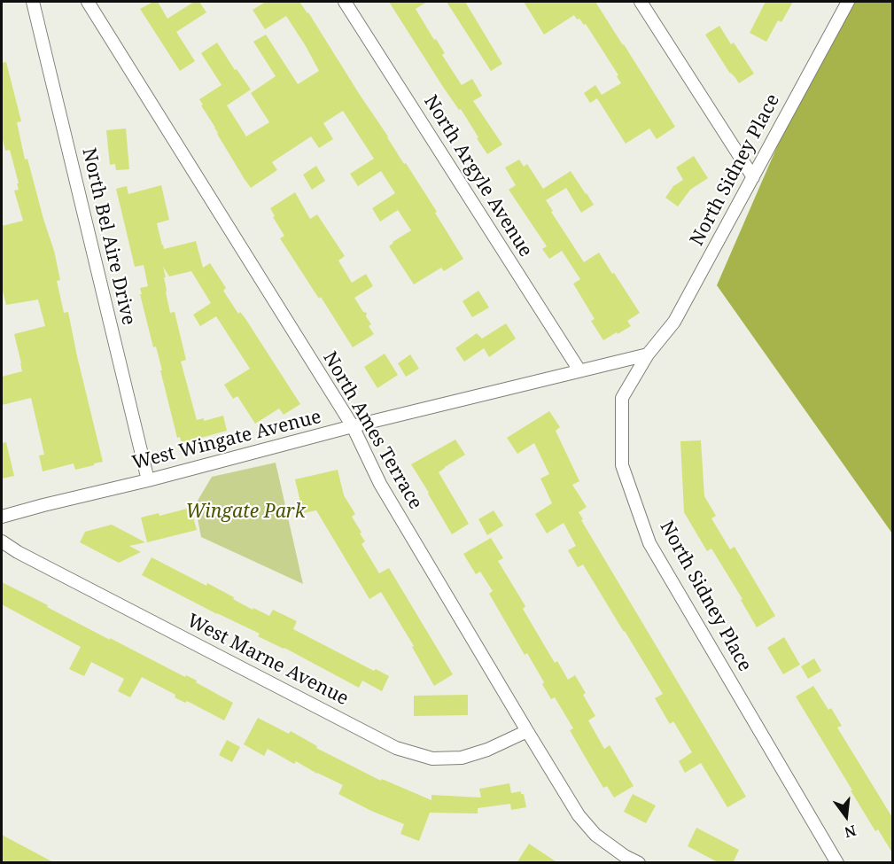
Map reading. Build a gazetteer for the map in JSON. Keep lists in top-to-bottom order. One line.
{"streets":{"street":["North Sidney Place","North Argyle Avenue","North Bel Aire Drive","North Ames Terrace","West Wingate Avenue","West Marne Avenue"]},"crossings":[["North Sidney Place","West Wingate Avenue"],["North Argyle Avenue","West Wingate Avenue"],["North Bel Aire Drive","West Wingate Avenue"],["North Ames Terrace","West Wingate Avenue"],["North Ames Terrace","West Marne Avenue"]],"parks":["Wingate Park"],"north":"bottom"}
